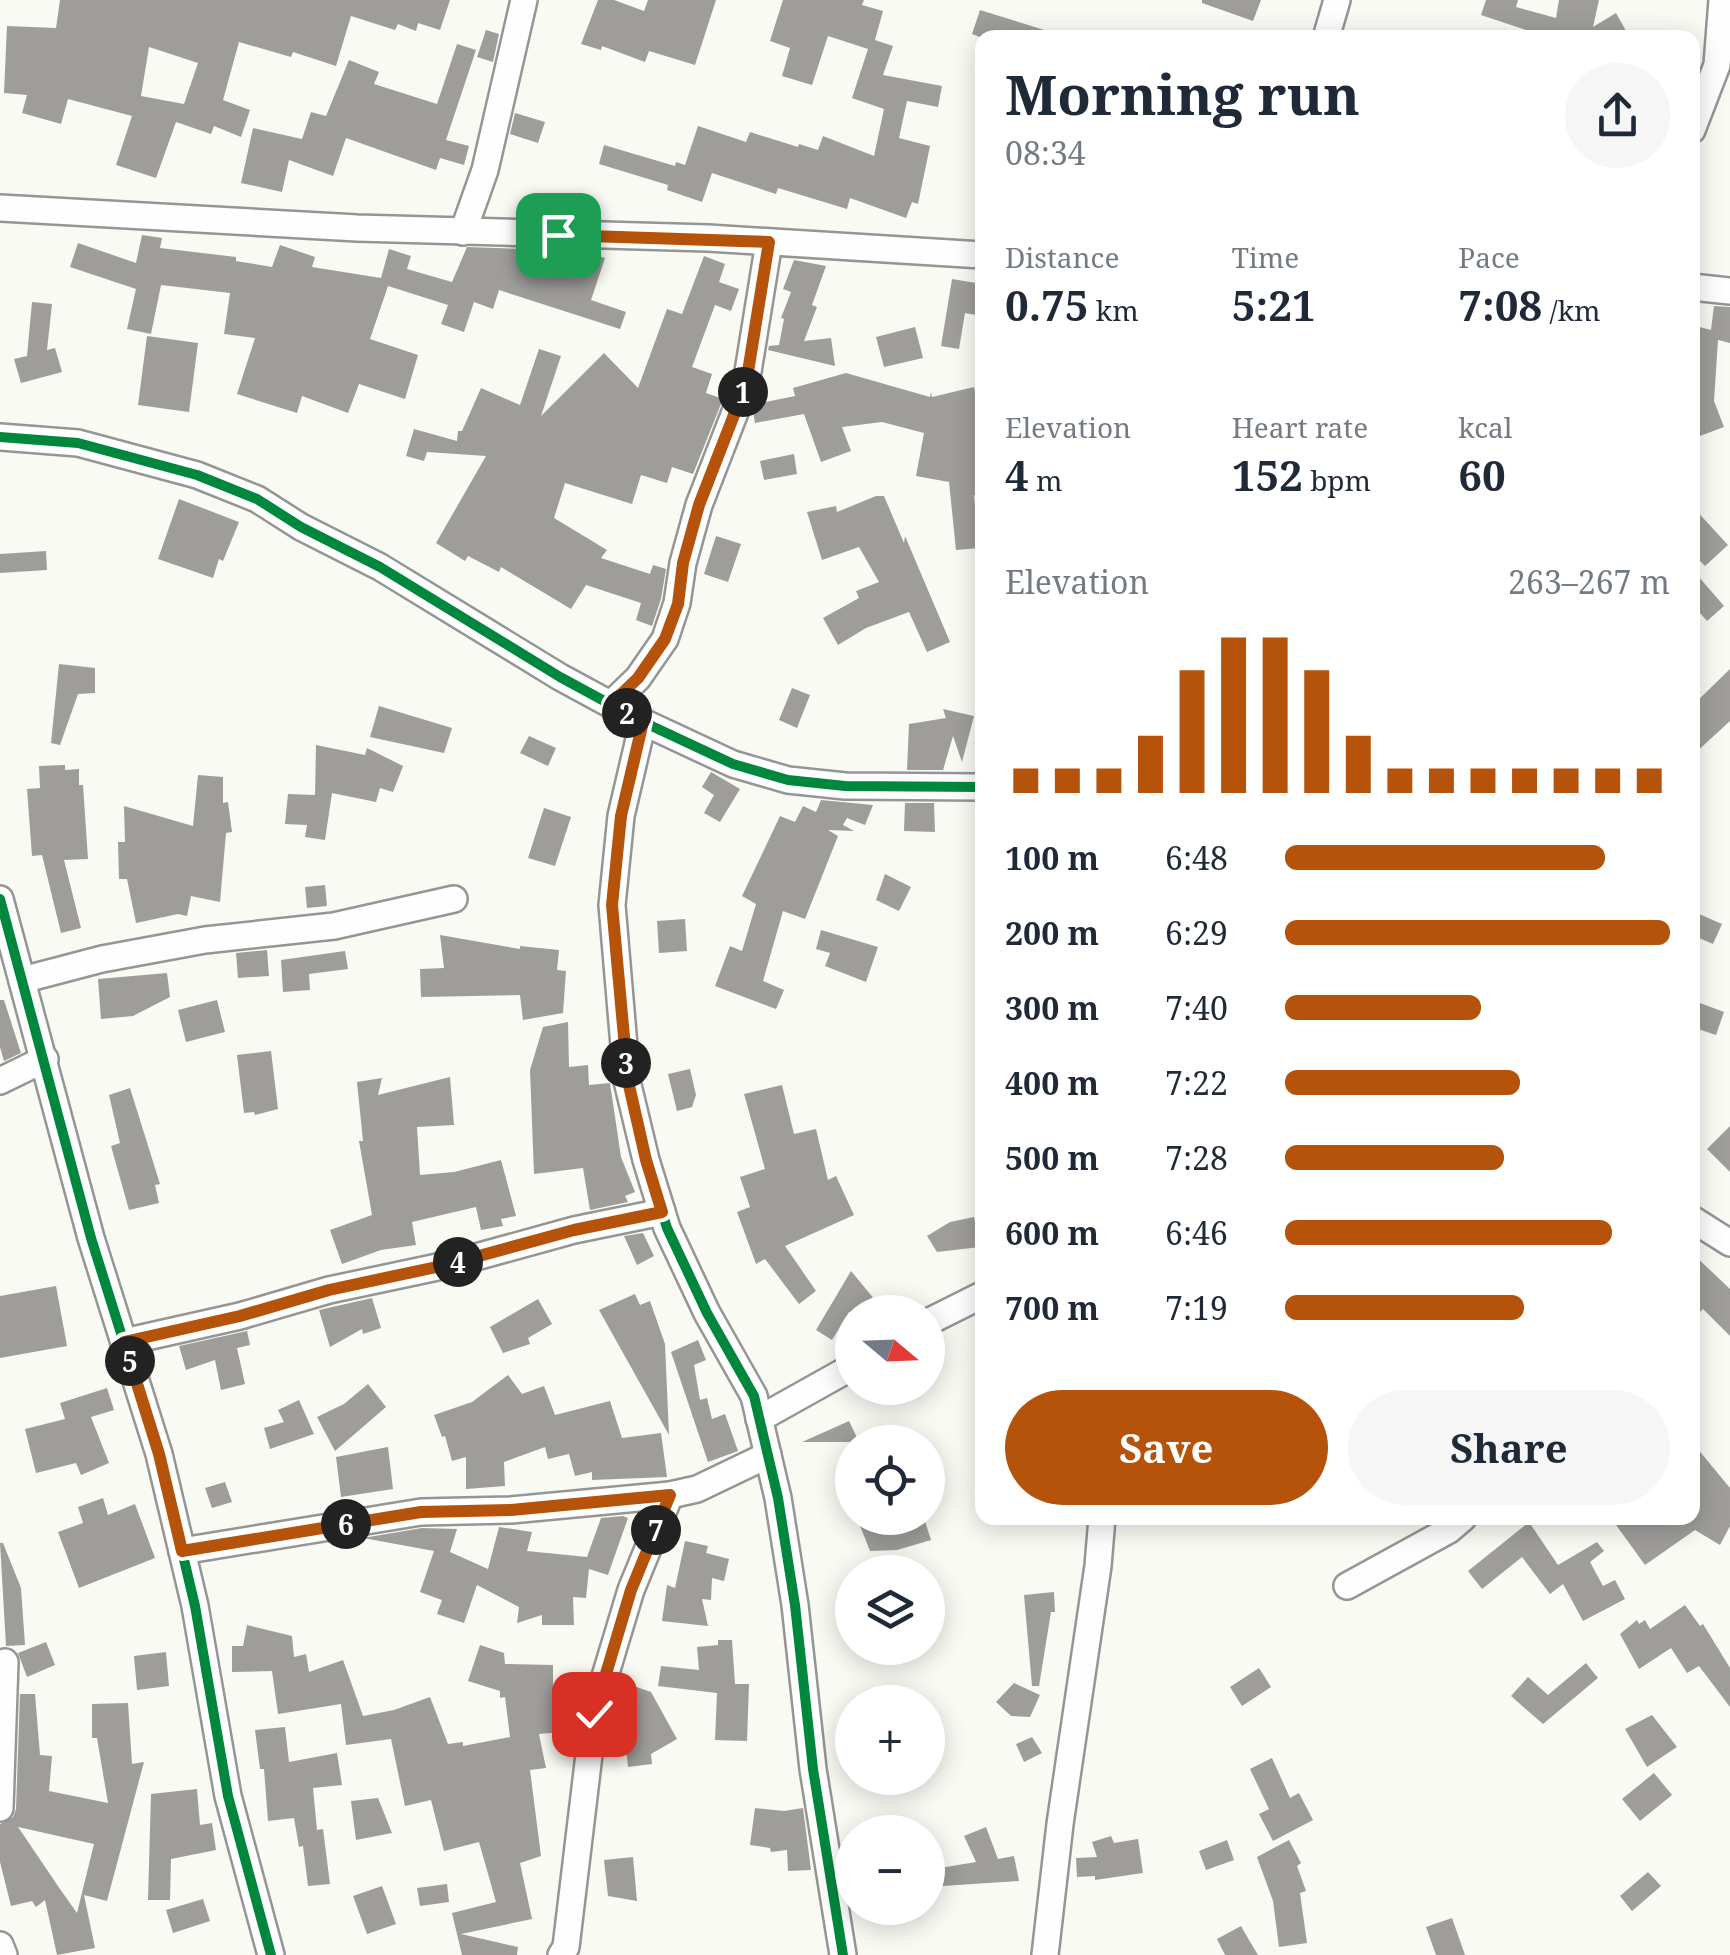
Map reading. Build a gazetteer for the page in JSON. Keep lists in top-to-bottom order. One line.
{"north":"right","page":{"heading":["Morning run","08:34"],"stats":[["Distance","0.75 km"],["Time","5:21"],["Pace","7:08 /km"],["Elevation","4 m"],["Heart rate","152 bpm"],["kcal","60"]],"pins":["1","2","3","4","5","6","7"],"chart":["Elevation","263–267 m"],"list":[{"name":"100 m","note":"6:48"},{"name":"200 m","note":"6:29"},{"name":"300 m","note":"7:40"},{"name":"400 m","note":"7:22"},{"name":"500 m","note":"7:28"},{"name":"600 m","note":"6:46"},{"name":"700 m","note":"7:19"}],"map_buttons":["+","−"],"buttons":["Save","Share"]}}
